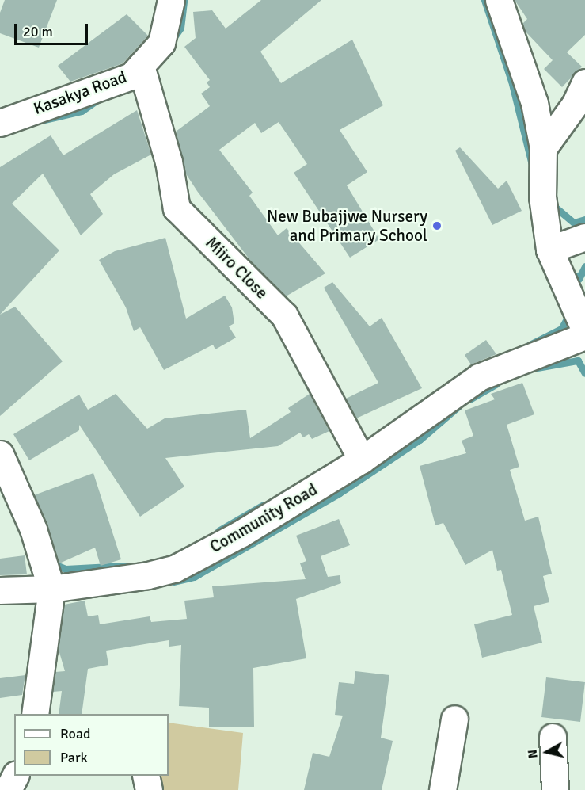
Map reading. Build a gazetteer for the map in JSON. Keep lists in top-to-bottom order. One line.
{"streets":{"street":["Kasakya Road","Miiro Close","Community Road"]},"crossings":[["Kasakya Road","Miiro Close"],["Miiro Close","Community Road"]],"places":["New Bubajjwe Nursery and Primary School"],"legend":["Road","Park"],"scale_bar":"20 m","north":"left"}
